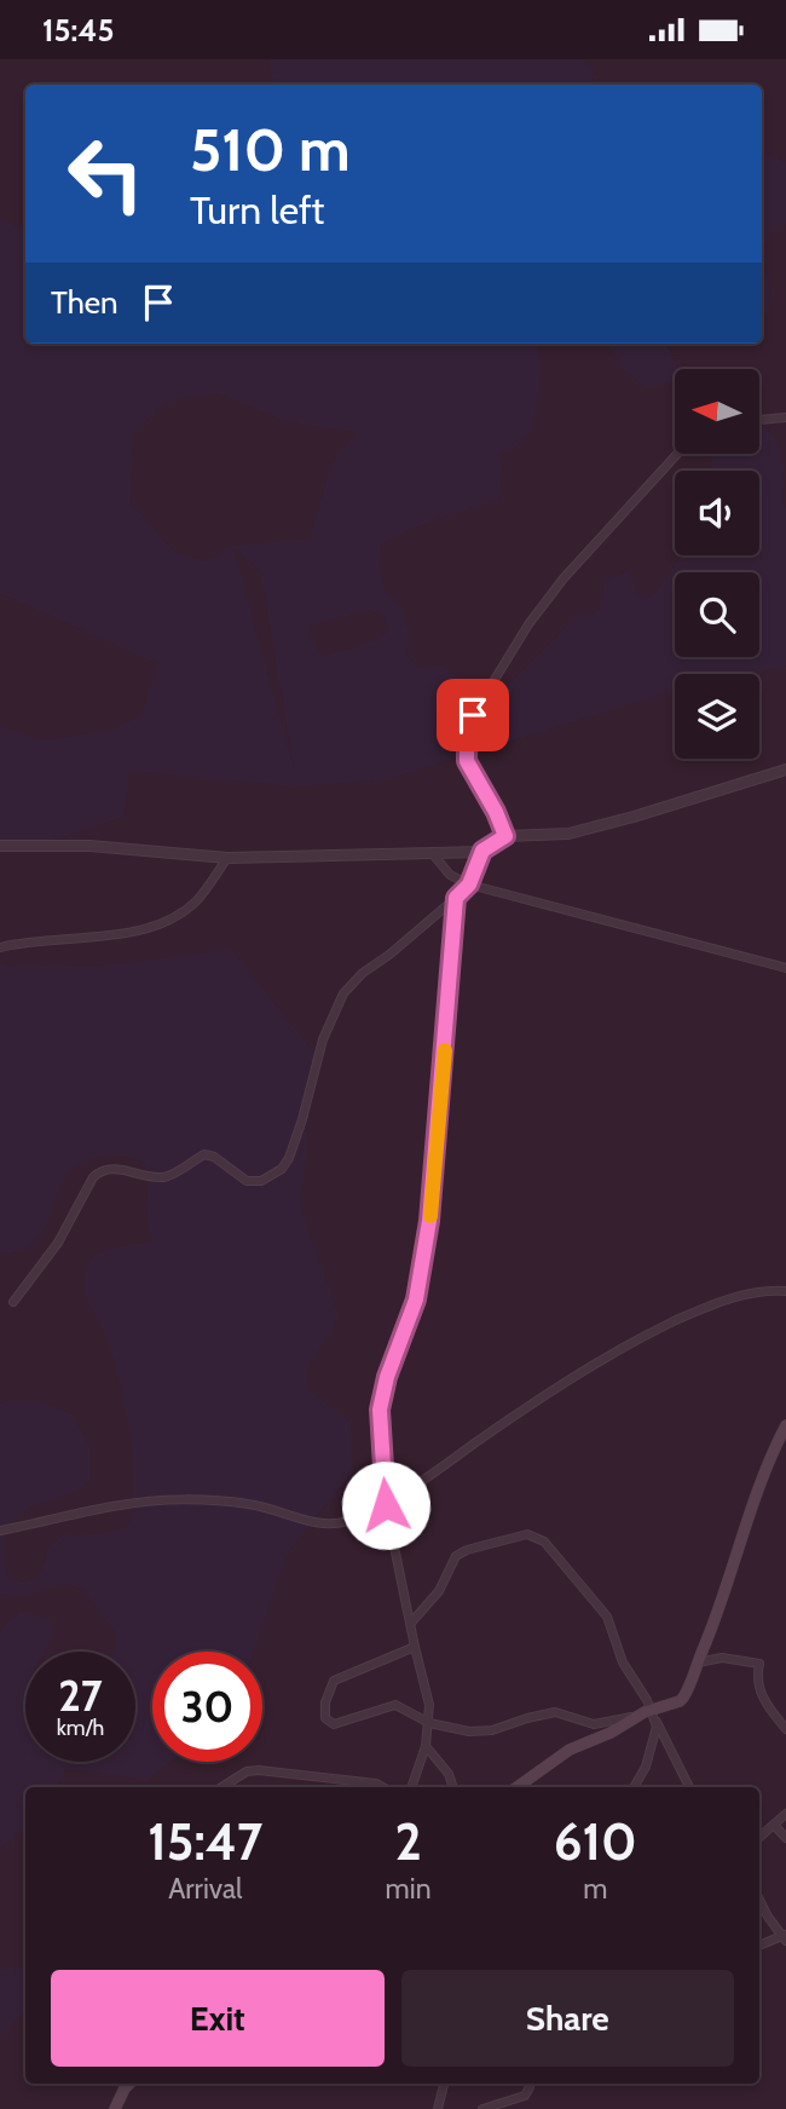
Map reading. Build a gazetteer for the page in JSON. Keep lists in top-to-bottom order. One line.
{"north":"left","page":{"status":"15:45","turn":["510 m","Turn left"],"then":"Then","speed":"27 km/h","limit":"30","eta":["15:47","Arrival","2","min","610","m"],"buttons":["Exit","Share"]}}
